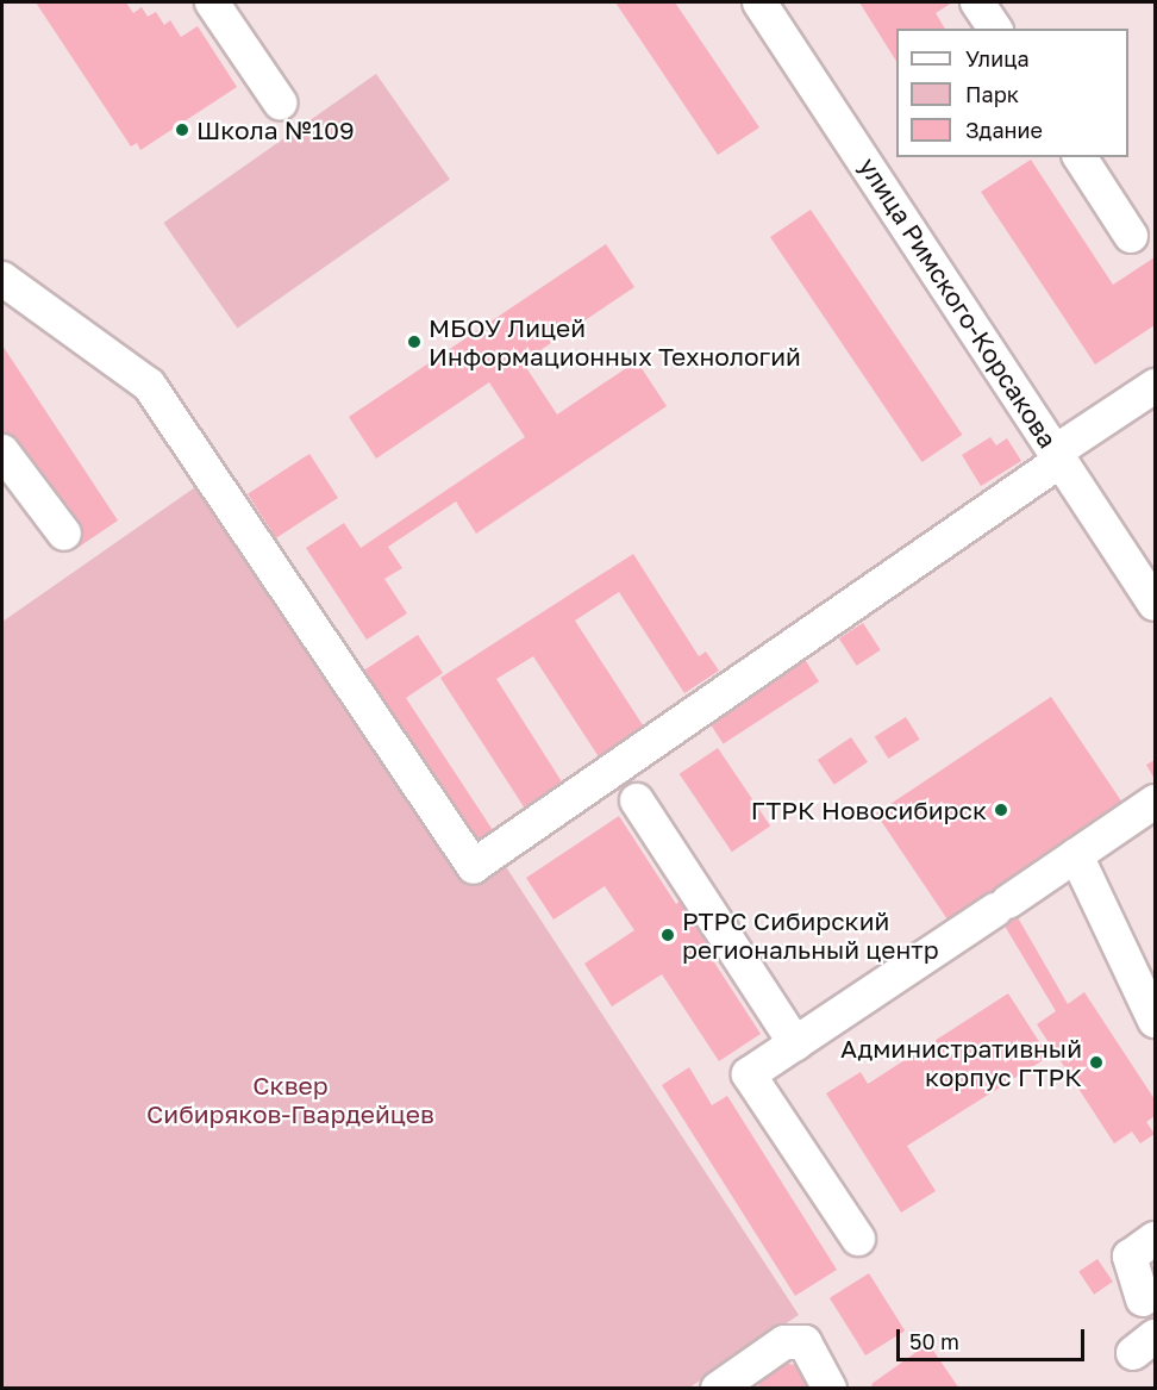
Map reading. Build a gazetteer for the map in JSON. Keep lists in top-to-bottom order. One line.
{"streets":{"street":["улица Римского-Корсакова"]},"parks":["Сквер Сибиряков-Гвардейцев"],"places":["Школа №109","МБОУ Лицей Информационных Технологий","ГТРК Новосибирск","РТРС Сибирский региональный центр","Административный корпус ГТРК"],"legend":["Улица","Парк","Здание"],"scale_bar":"50 m"}
